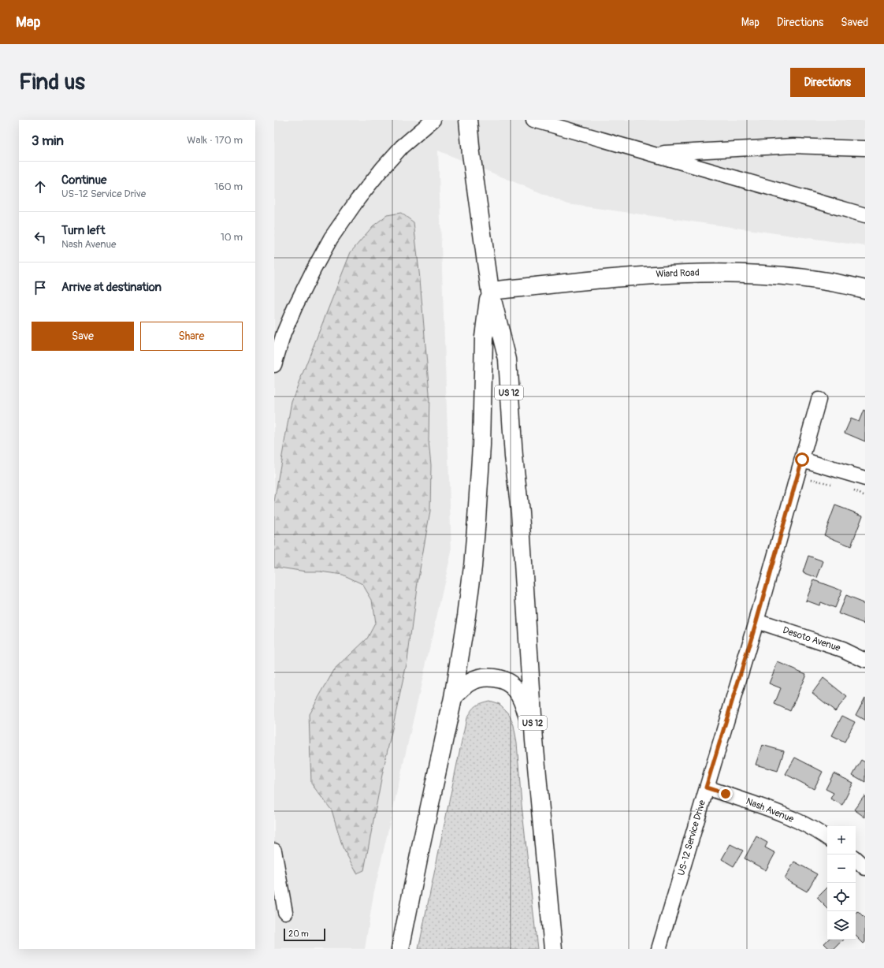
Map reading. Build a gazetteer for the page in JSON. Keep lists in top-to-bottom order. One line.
{"streets":{"main road":["Wiard Road","US 12"],"street":["Desoto Avenue","Nash Avenue","US-12 Service Drive"]},"crossings":[["Wiard Road","US 12"],["Desoto Avenue","US-12 Service Drive"],["Nash Avenue","US-12 Service Drive"]],"scale_bar":"20 m","page":{"header":"Map","nav":["Map","Directions","Saved"],"buttons":["Directions",["Save","Share"]],"title":"Find us","heading":["3 min","Walk · 170 m"],"list":[["Continue","US-12 Service Drive","160 m"],["Turn left","Nash Avenue","10 m"],"Arrive at destination"],"map_buttons":["+","−"],"scale":"20 m"}}
